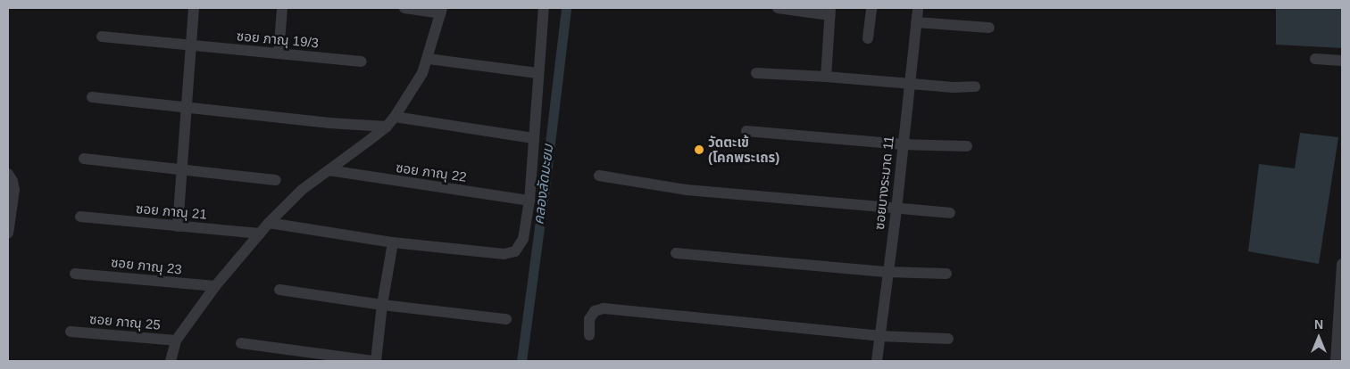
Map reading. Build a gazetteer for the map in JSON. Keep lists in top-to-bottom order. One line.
{"streets":{"street":["ซอย ภาณุ 19/3","ซอย ภาณุ 22","ซอยบางระมาด 11","ซอย ภาณุ 21","ซอย ภาณุ 23","ซอย ภาณุ 25"]},"water":["คลองลัดมะยม"],"places":["วัดตะเข้ (โคกพระเถร)"],"north":"top"}
